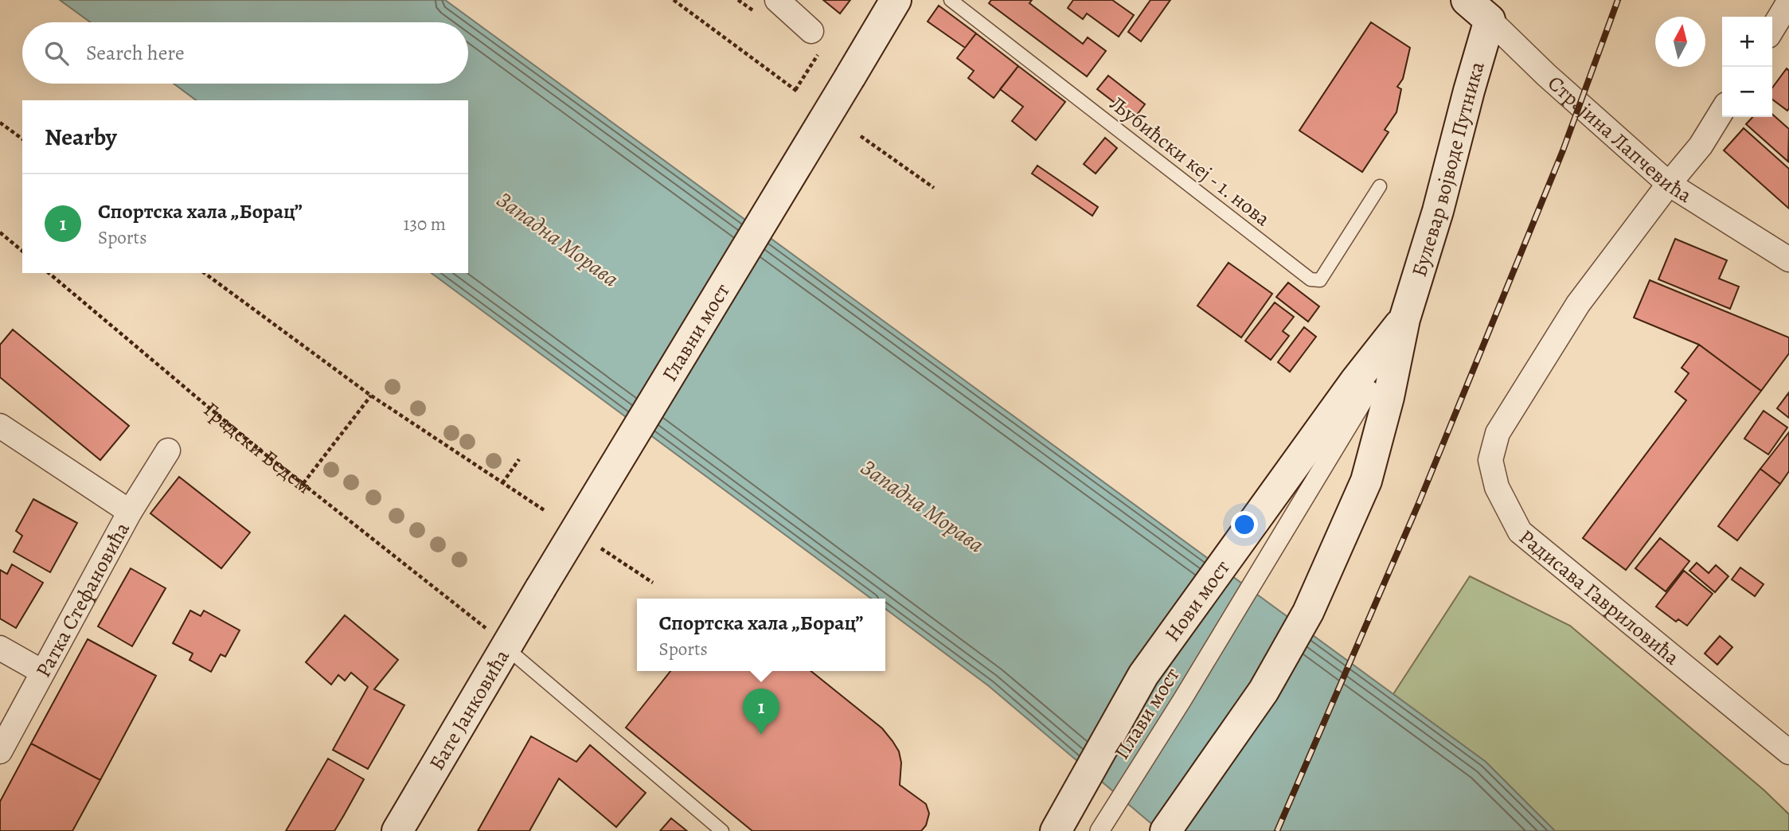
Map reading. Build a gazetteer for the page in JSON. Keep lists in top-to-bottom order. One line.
{"streets":{"main road":["Страјина Лапчевића","Булевар војводе Путника","Главни мост","Нови мост","Бате Јанковића"],"street":["Радисава Гавриловића","Ратка Стефановића","Плави мост"],"lane":["Љубићски кеј - 1. нова"],"path":["Градски Бедем"]},"crossings":[["Страјина Лапчевића","Булевар војводе Путника"],["Страјина Лапчевића","Радисава Гавриловића"],["Булевар војводе Путника","Нови мост"],["Булевар војводе Путника","Плави мост"],["Главни мост","Бате Јанковића"],["Нови мост","Плави мост"]],"water":["Западна Морава"],"north":"top","page":{"map_buttons":["+","−"],"search":"Search here","heading":"Nearby","list":[{"mark":"1","name":"Спортска хала „Борац”","note":"Sports","value":"130 m"}],"popup":["Спортска хала „Борац”","Sports"],"pins":"1"}}
